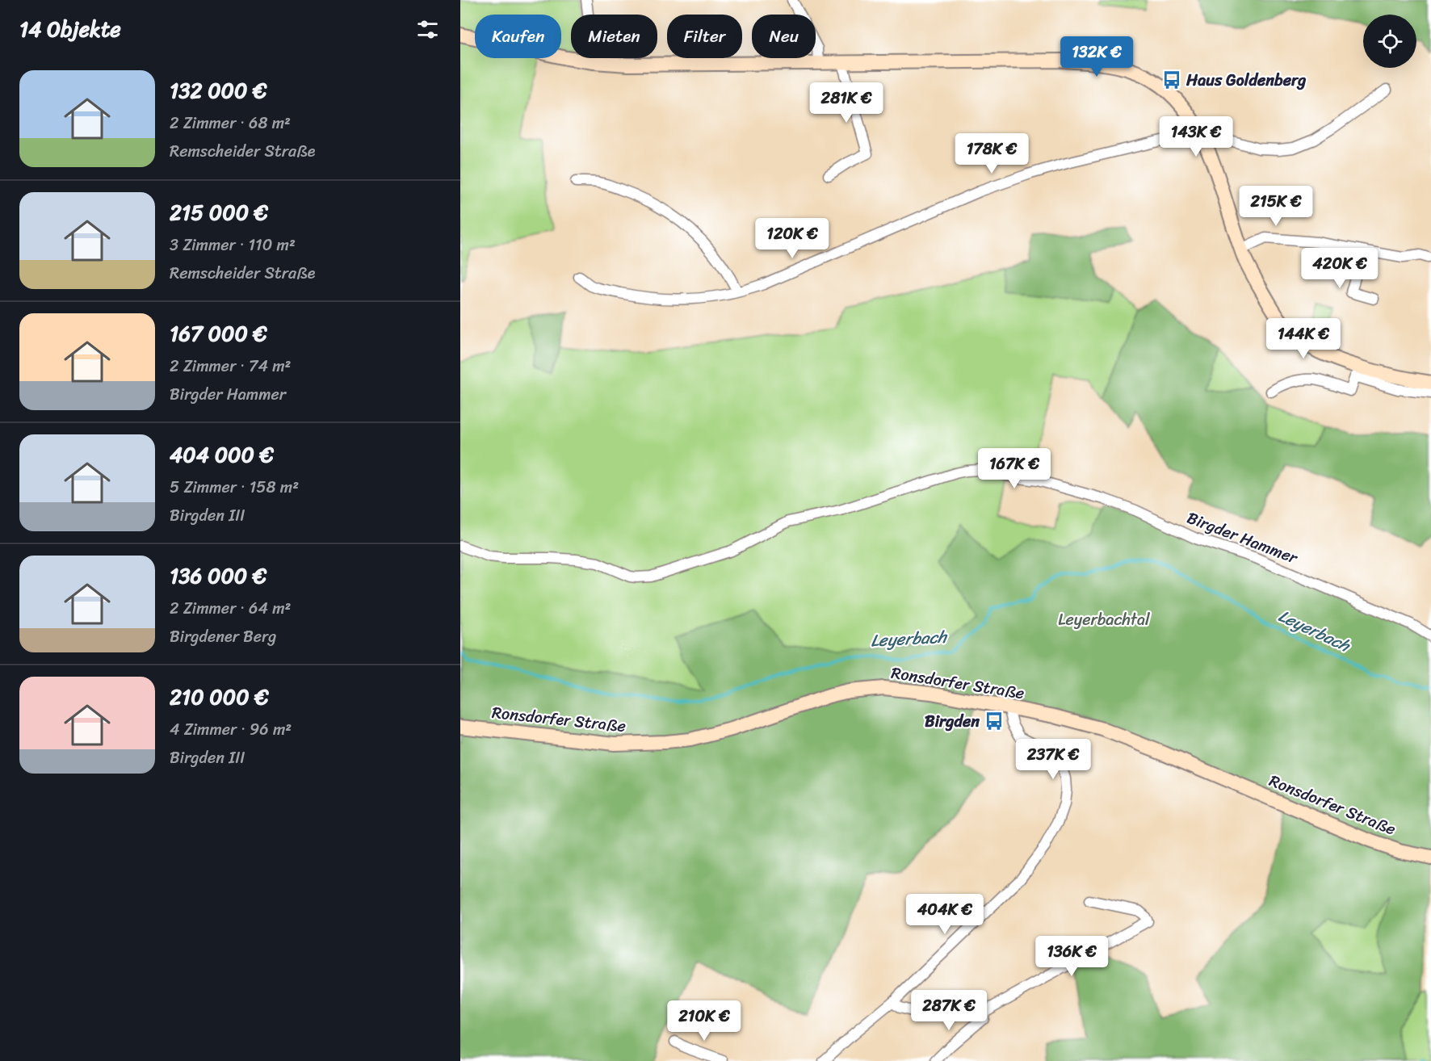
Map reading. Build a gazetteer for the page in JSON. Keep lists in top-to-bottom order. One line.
{"streets":{"main road":["Ronsdorfer Straße"],"street":["Birgder Hammer"]},"water":["Leyerbach"],"parks":["Leyerbachtal"],"places":{"bus stop":["Haus Goldenberg","Birgden"]},"page":{"heading":"14 Objekte","chip":["Kaufen","Mieten","Filter","Neu"],"price":["132K €","281K €","143K €","178K €","215K €","120K €","420K €","144K €","167K €","237K €","404K €","136K €","287K €","210K €"],"list":[{"name":"132 000 €","note":"2 Zimmer · 68 m² · Remscheider Straße"},{"name":"215 000 €","note":"3 Zimmer · 110 m² · Remscheider Straße"},{"name":"167 000 €","note":"2 Zimmer · 74 m² · Birgder Hammer"},{"name":"404 000 €","note":"5 Zimmer · 158 m² · Birgden III"},{"name":"136 000 €","note":"2 Zimmer · 64 m² · Birgdener Berg"},{"name":"210 000 €","note":"4 Zimmer · 96 m² · Birgden III"}]}}
